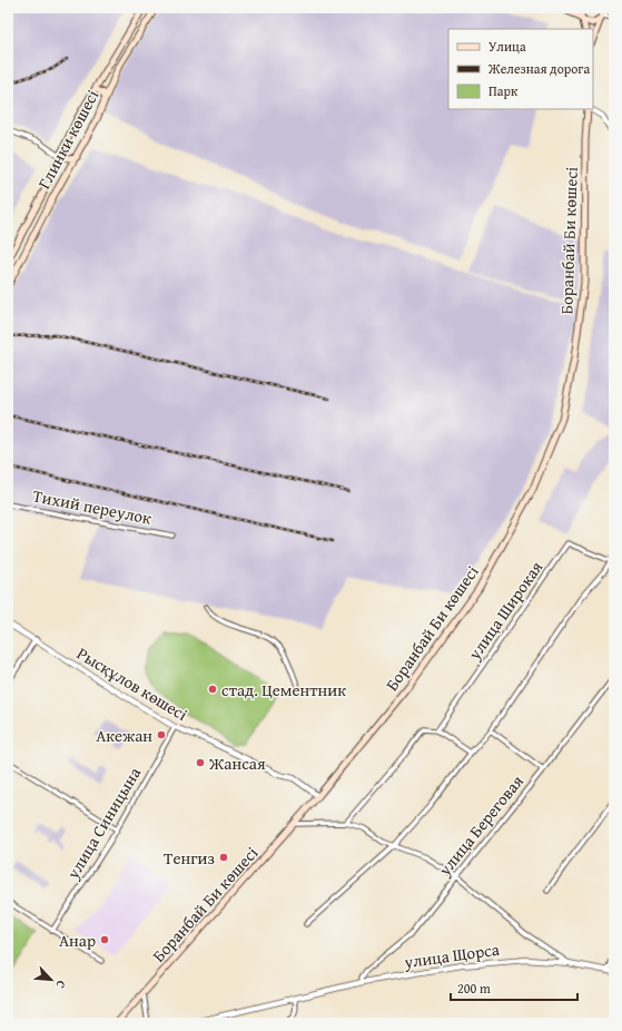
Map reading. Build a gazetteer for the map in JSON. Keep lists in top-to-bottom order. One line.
{"streets":{"main road":["Глинки көшесі","Боранбай Би көшесі"],"street":["Тихий переулок","улица Широкая","Рысқұлов көшесі","улица Синицына","улица Береговая","улица Щорса"]},"crossings":[["Боранбай Би көшесі","Рысқұлов көшесі"],["Рысқұлов көшесі","улица Синицына"],["улица Береговая","улица Щорса"]],"places":["стад. Цементник","Акежан","Жансая","Тенгиз","Анар"],"legend":["Улица","Железная дорога","Парк"],"scale_bar":"200 m","north":"bottom right"}
